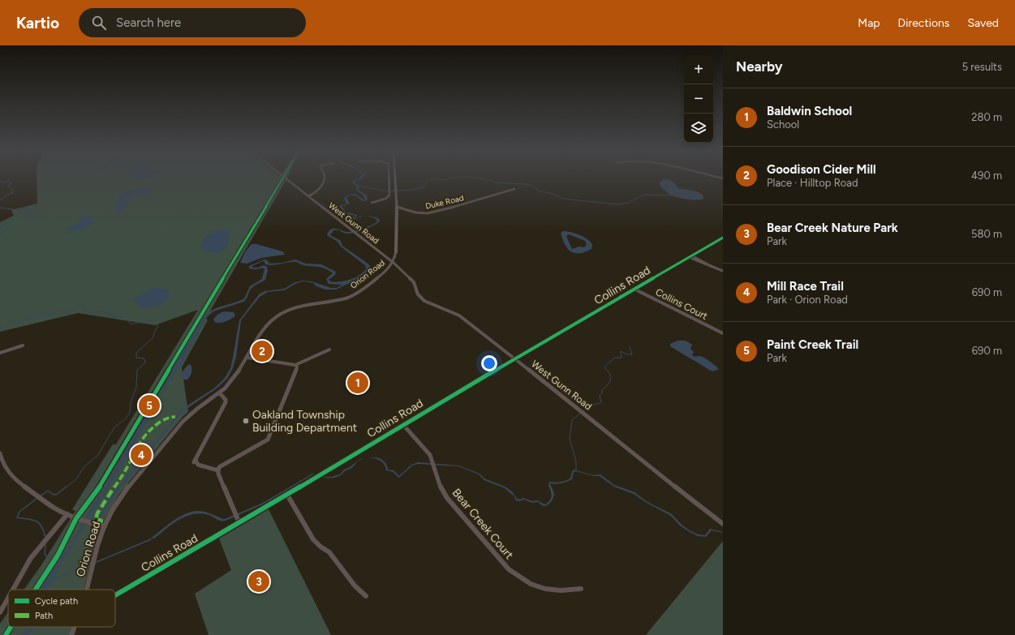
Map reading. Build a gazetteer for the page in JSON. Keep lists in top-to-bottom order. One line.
{"streets":{"main road":["Orion Road"],"street":["Duke Road","West Gunn Road","Collins Road","Collins Court","Bear Creek Court"]},"crossings":[["Duke Road","Orion Road"],["West Gunn Road","Orion Road"],["West Gunn Road","Collins Road"],["Collins Road","Collins Court"],["Collins Road","Bear Creek Court"]],"places":["Oakland Township Building Department"],"legend":["Cycle path","Path"],"page":{"header":"Kartio","search":"Search here","nav":["Map","Directions","Saved"],"heading":["Nearby","5 results"],"map_buttons":["+","−"],"list":[{"mark":"1","name":"Baldwin School","note":"School","value":"280 m"},{"mark":"2","name":"Goodison Cider Mill","note":"Place · Hilltop Road","value":"490 m"},{"mark":"3","name":"Bear Creek Nature Park","note":"Park","value":"580 m"},{"mark":"4","name":"Mill Race Trail","note":"Park · Orion Road","value":"690 m"},{"mark":"5","name":"Paint Creek Trail","note":"Park","value":"690 m"}],"pins":["2","1","5","4","3"]}}
